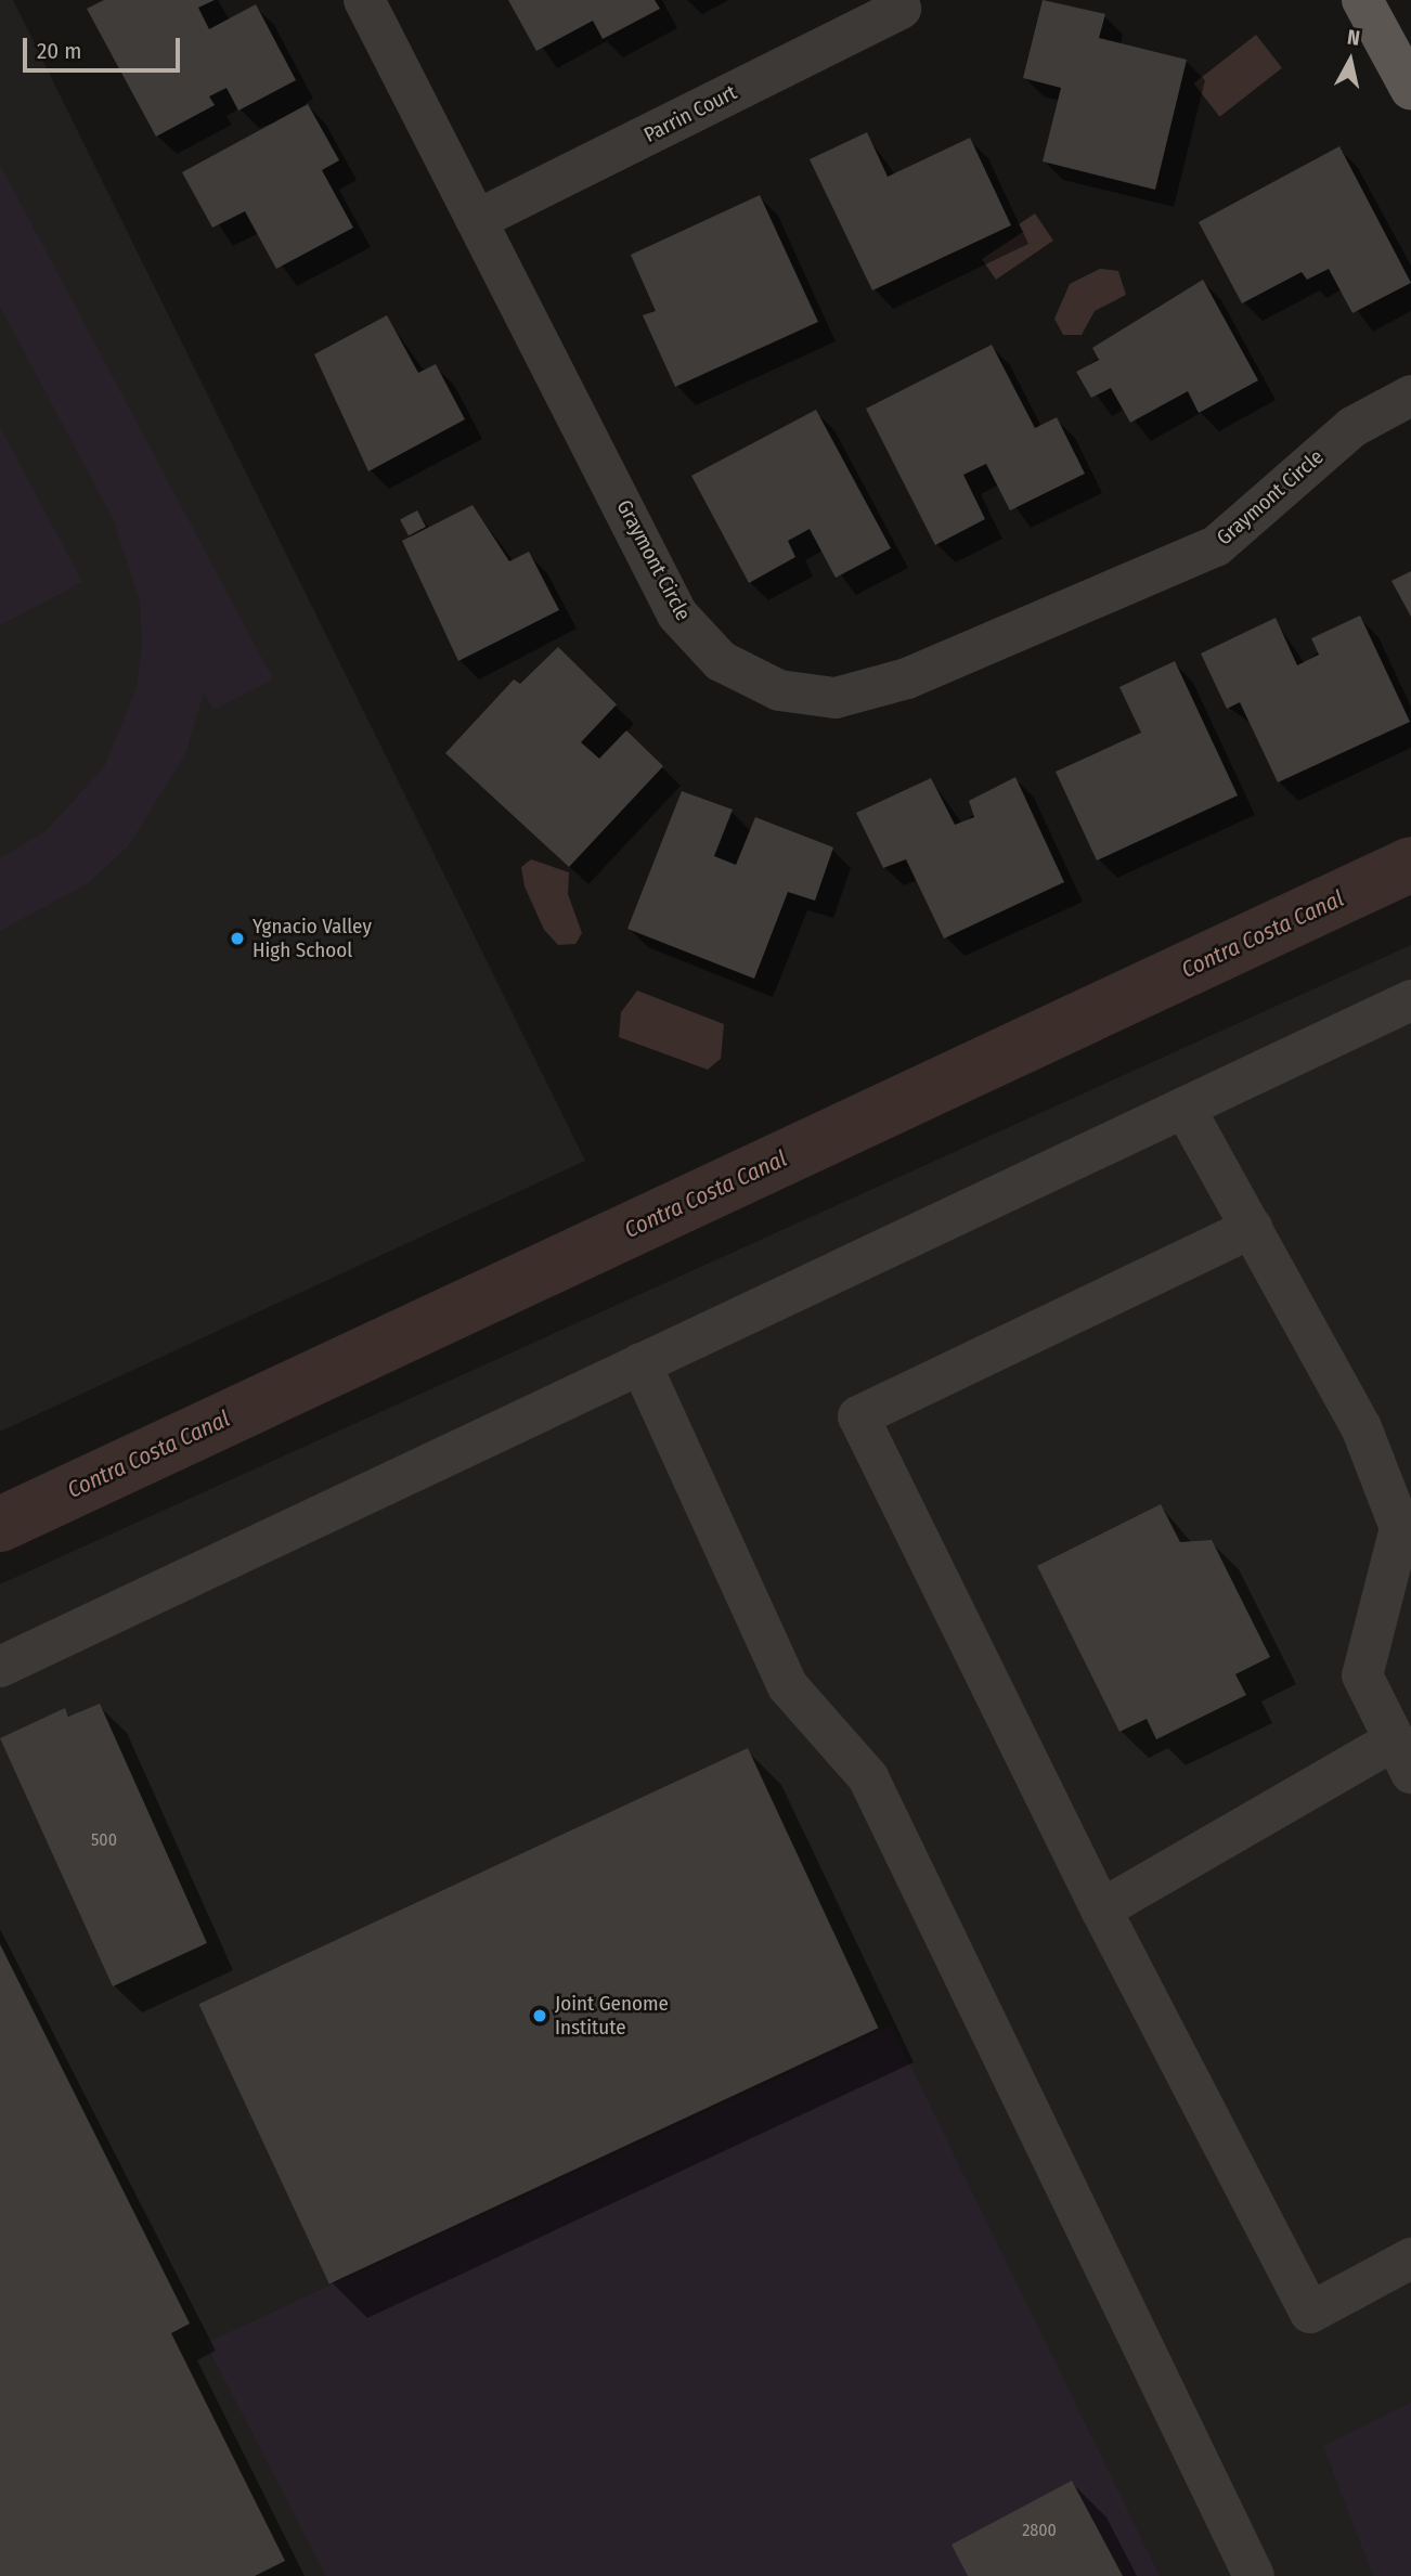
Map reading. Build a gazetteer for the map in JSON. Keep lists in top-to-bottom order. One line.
{"streets":{"street":["Parrin Court","Graymont Circle"]},"crossings":[["Parrin Court","Graymont Circle"]],"water":["Contra Costa Canal"],"places":["Ygnacio Valley High School","Joint Genome Institute"],"house_numbers":["500","2800"],"scale_bar":"20 m","north":"top"}
